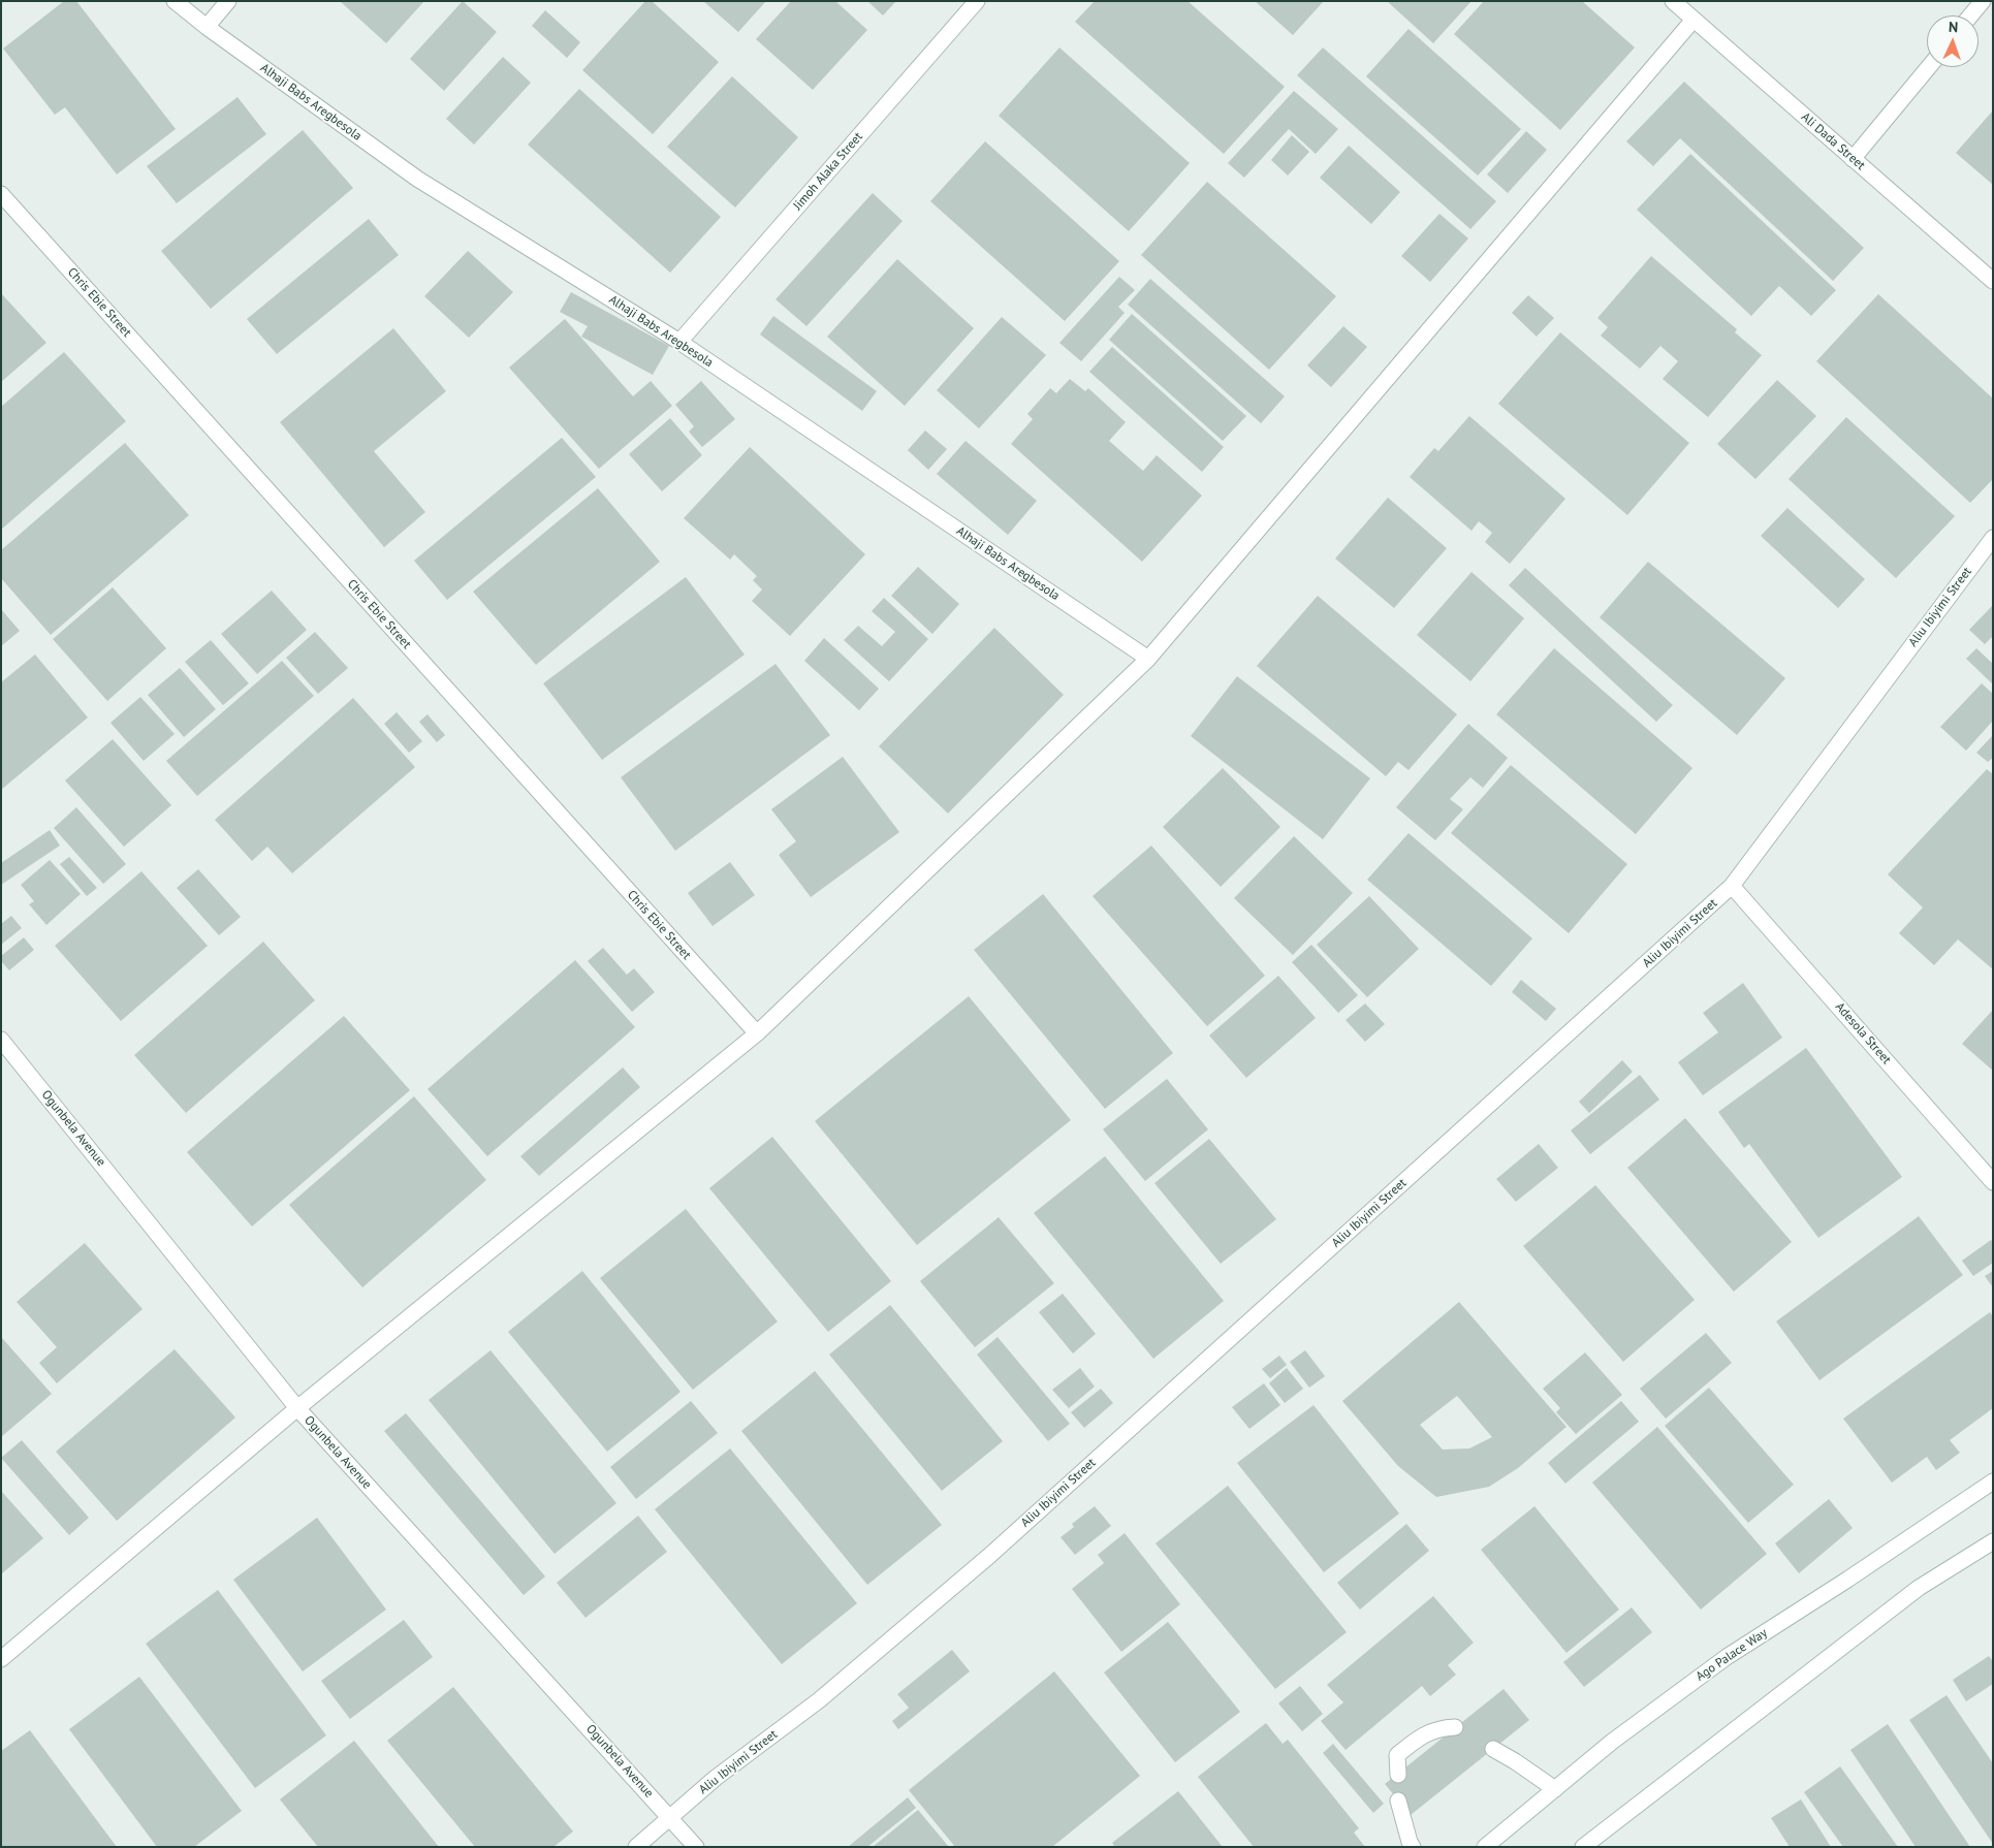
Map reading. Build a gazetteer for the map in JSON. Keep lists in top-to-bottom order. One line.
{"streets":{"street":["Alhaji Babs Aregbesola","Ali Dada Street","Jimoh Alaka Street","Chris Ebie Street","Aliu Ibiyimi Street","Adesola Street","Ogunbela Avenue","Ago Palace Way"]},"crossings":[["Alhaji Babs Aregbesola","Jimoh Alaka Street"],["Aliu Ibiyimi Street","Adesola Street"],["Aliu Ibiyimi Street","Ogunbela Avenue"]],"north":"top"}
